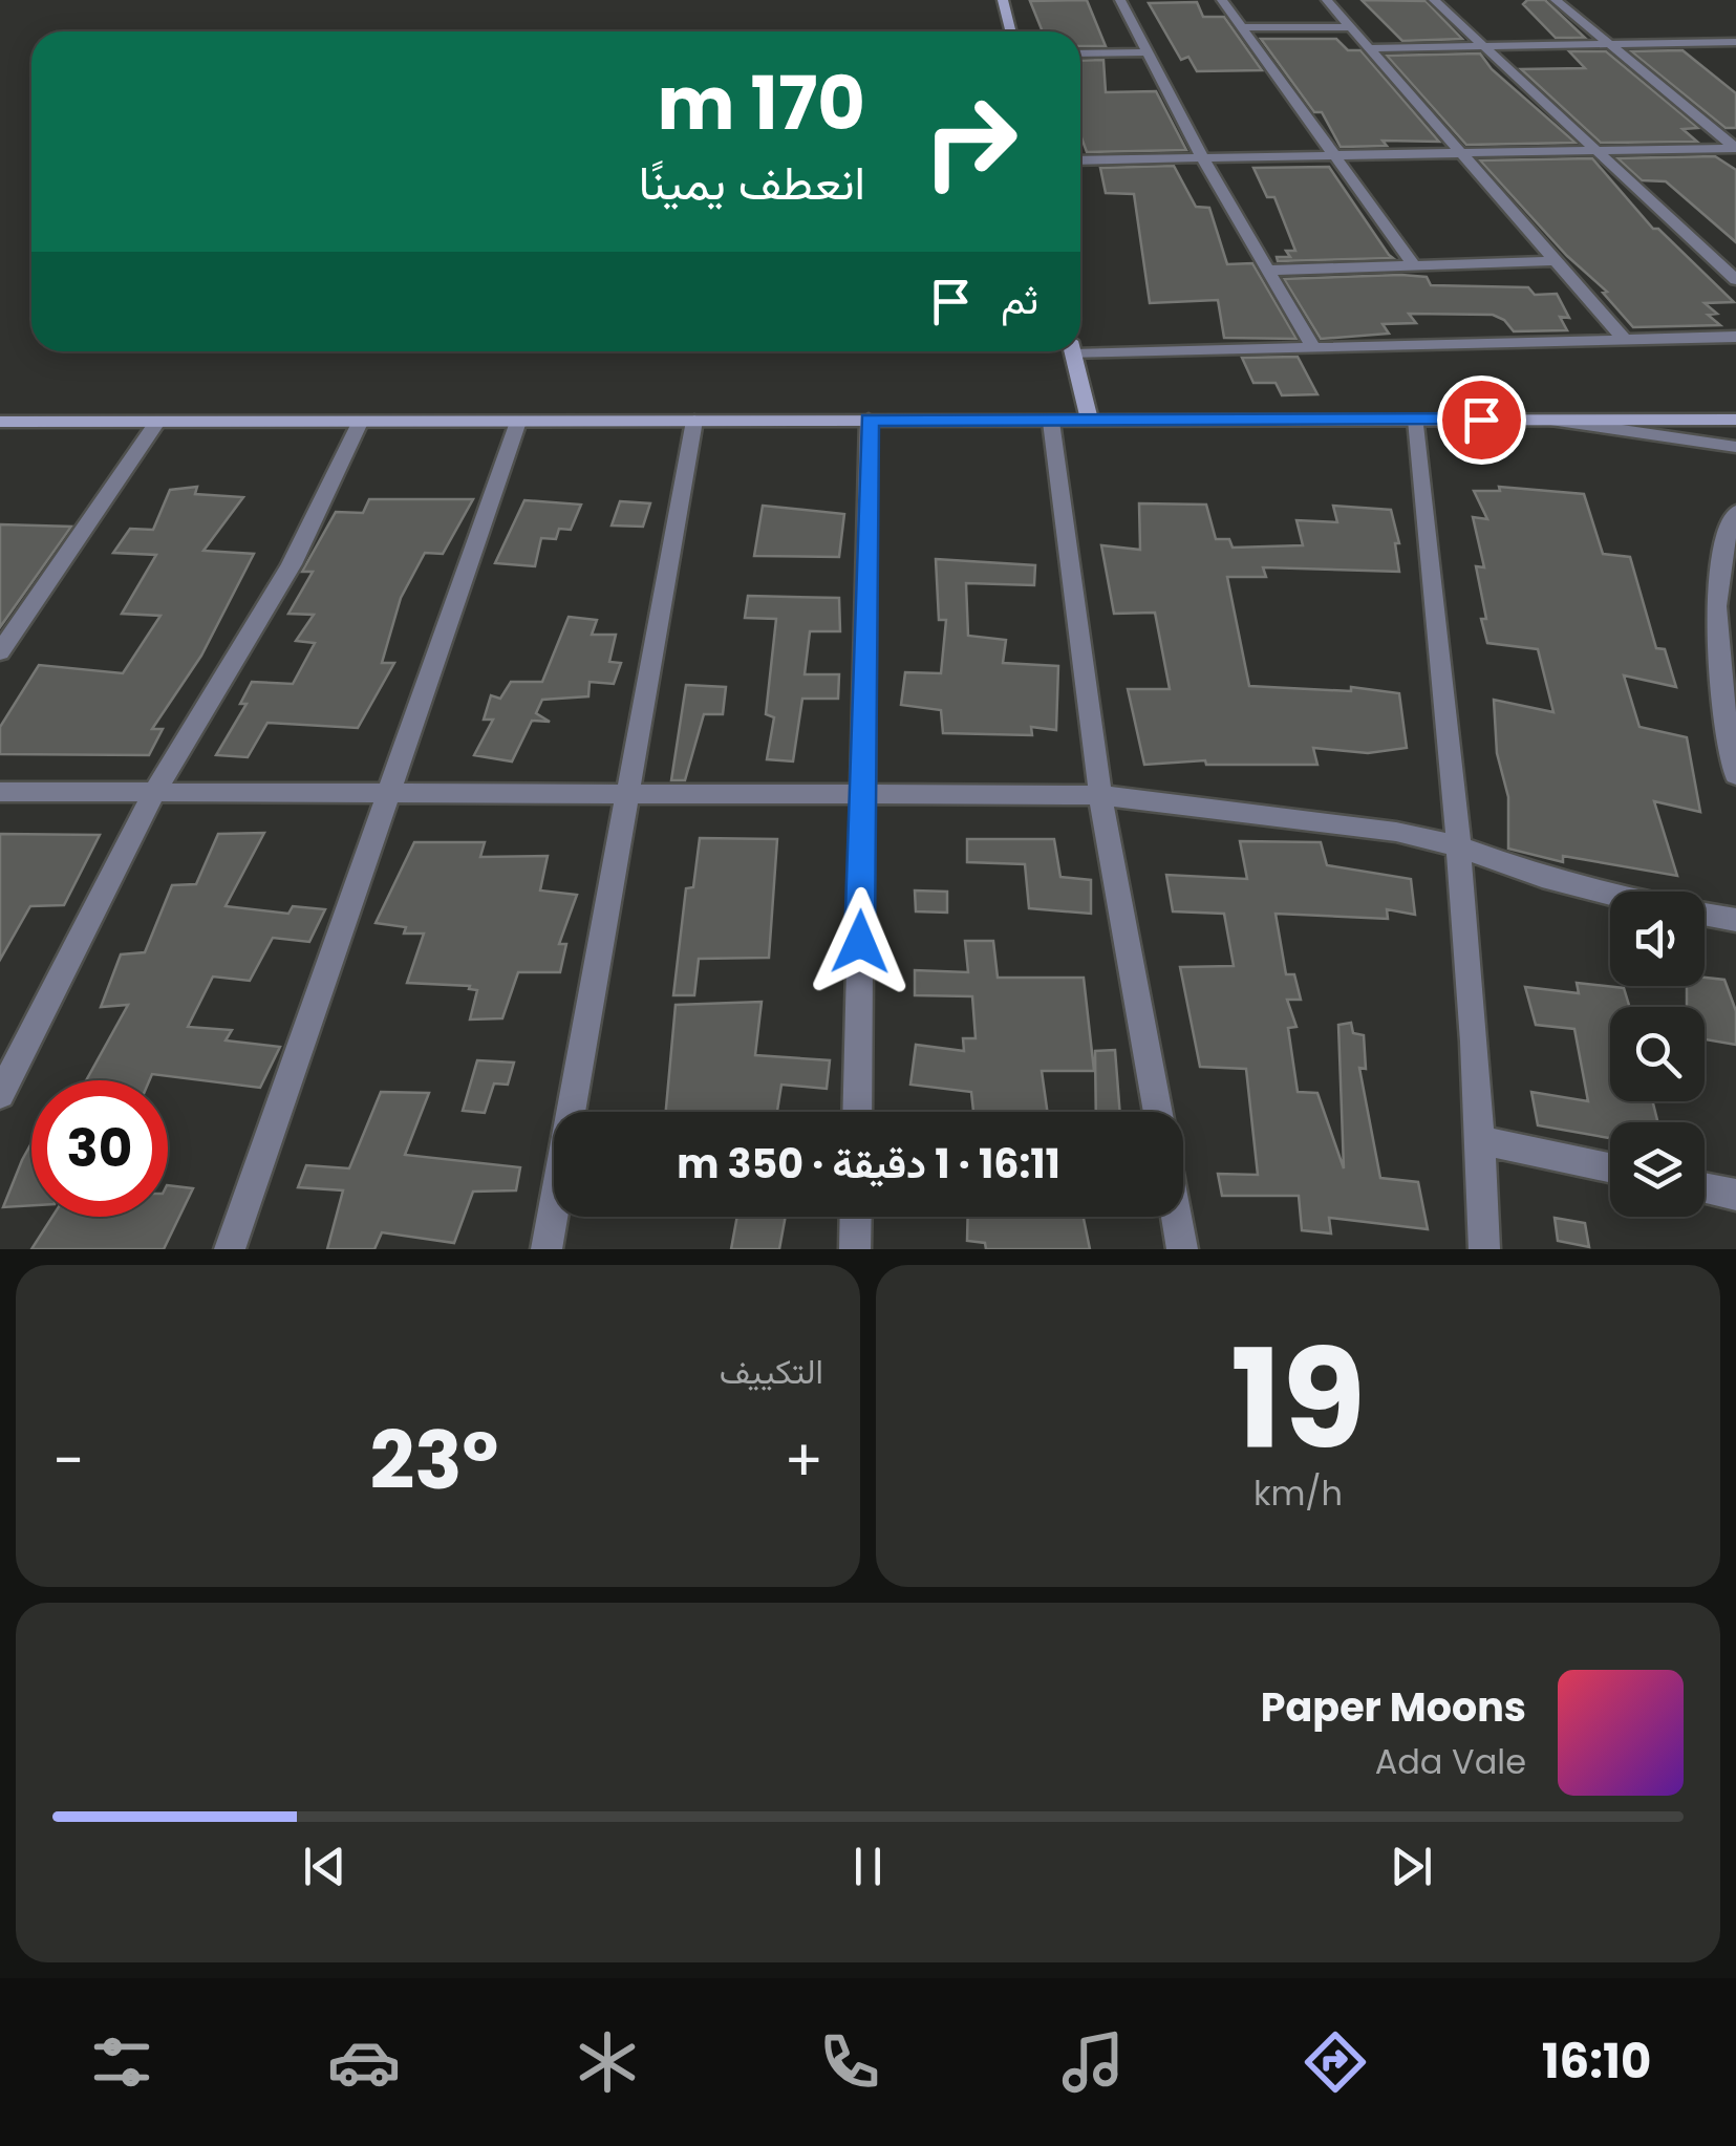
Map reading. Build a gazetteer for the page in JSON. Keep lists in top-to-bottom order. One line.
{"page":{"turn":["170 m","انعطف يمينًا"],"then":"ثم","limit":"30","trip":"16:11 · 1 دقيقة · 350 m","tile":[["19","km/h"],"التكييف"],"heat":["−","23°","+"],"song":["Paper Moons","Ada Vale"],"tabs":"16:10"}}
